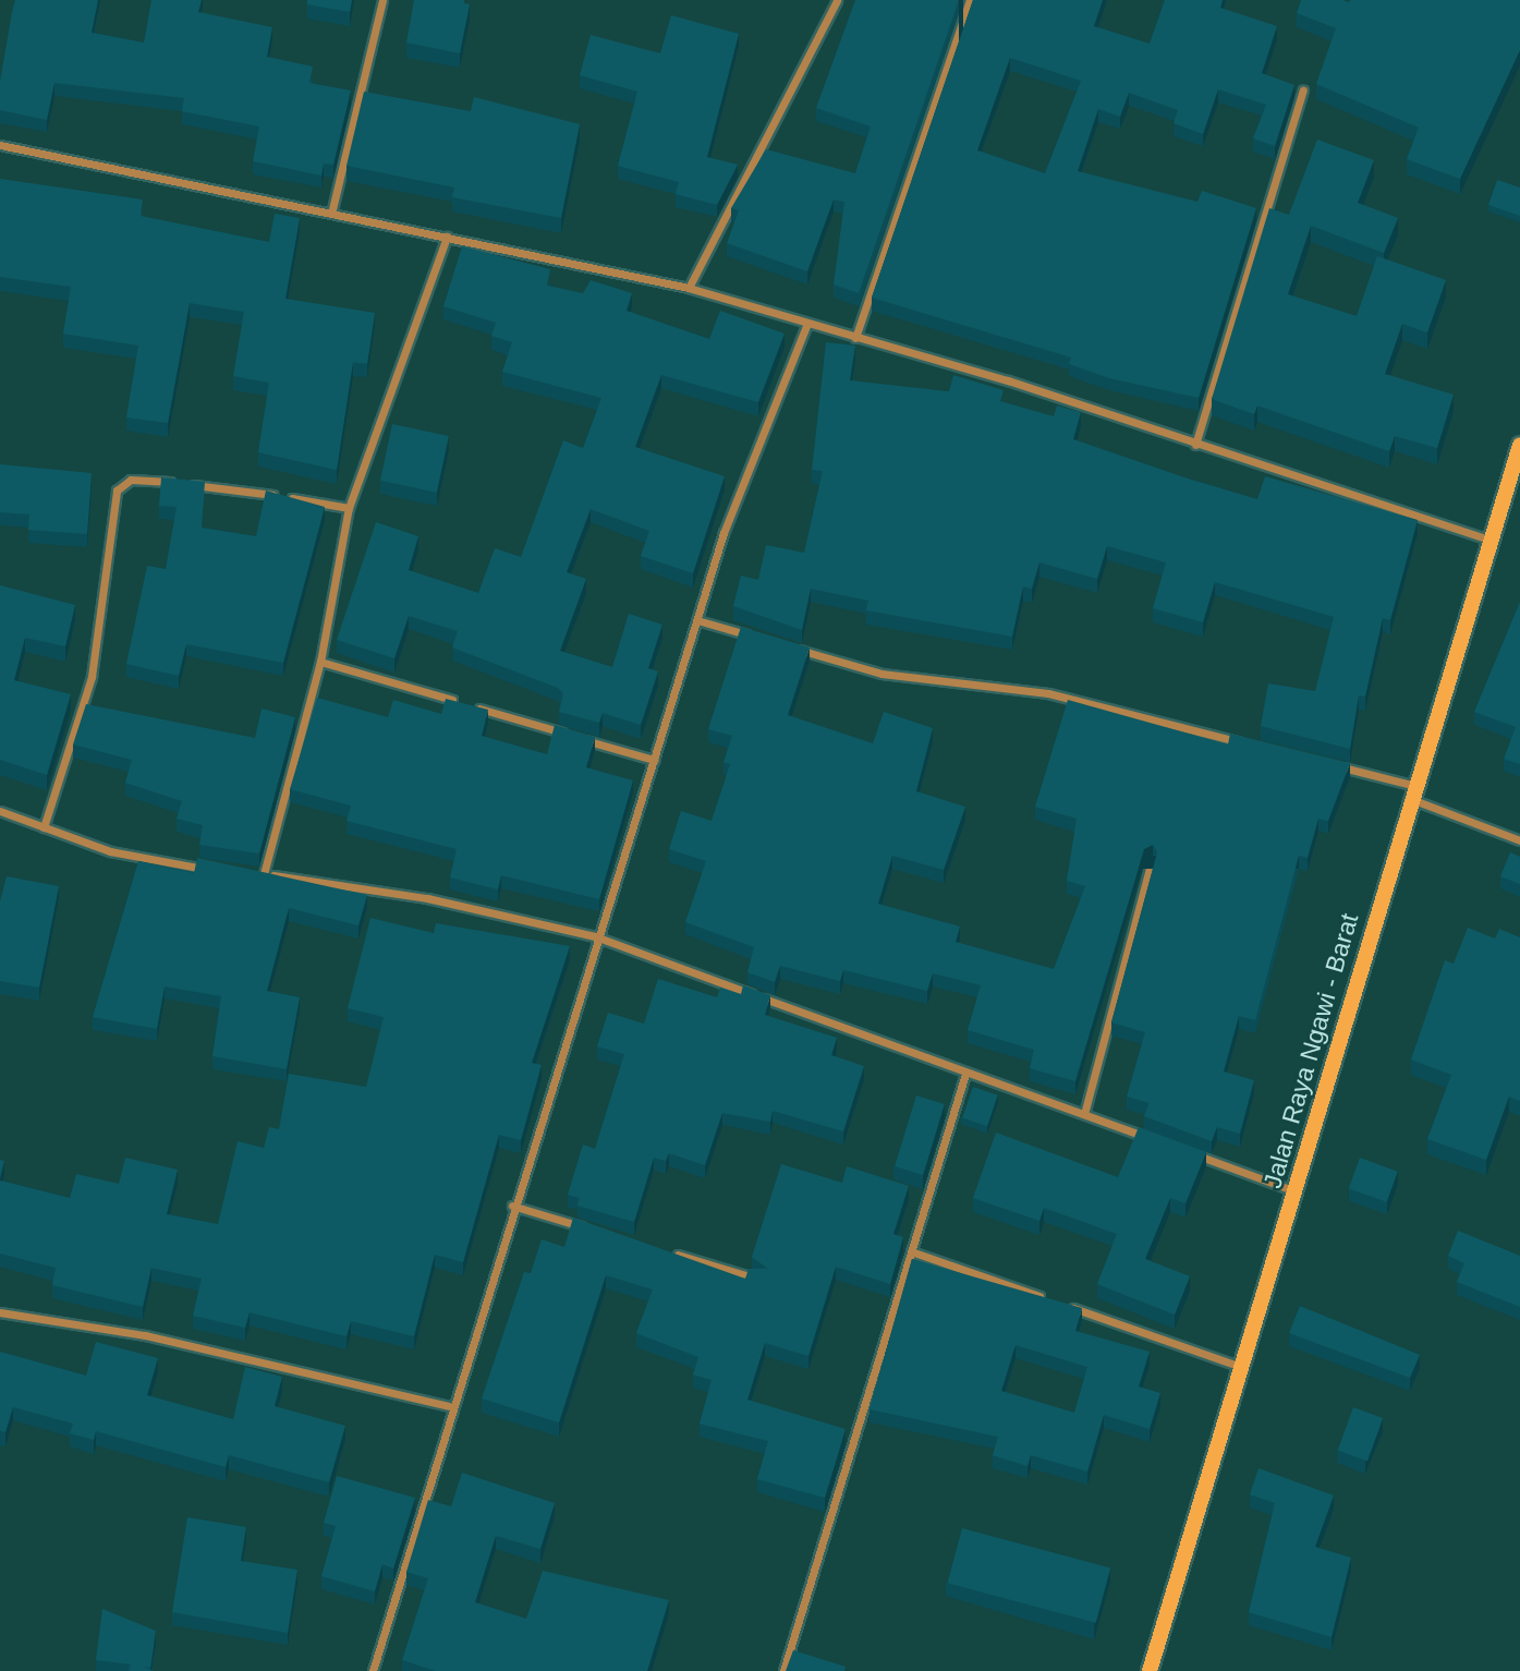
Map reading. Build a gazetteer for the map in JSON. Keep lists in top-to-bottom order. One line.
{"streets":{"main road":["Jalan Raya Ngawi - Barat"]}}
